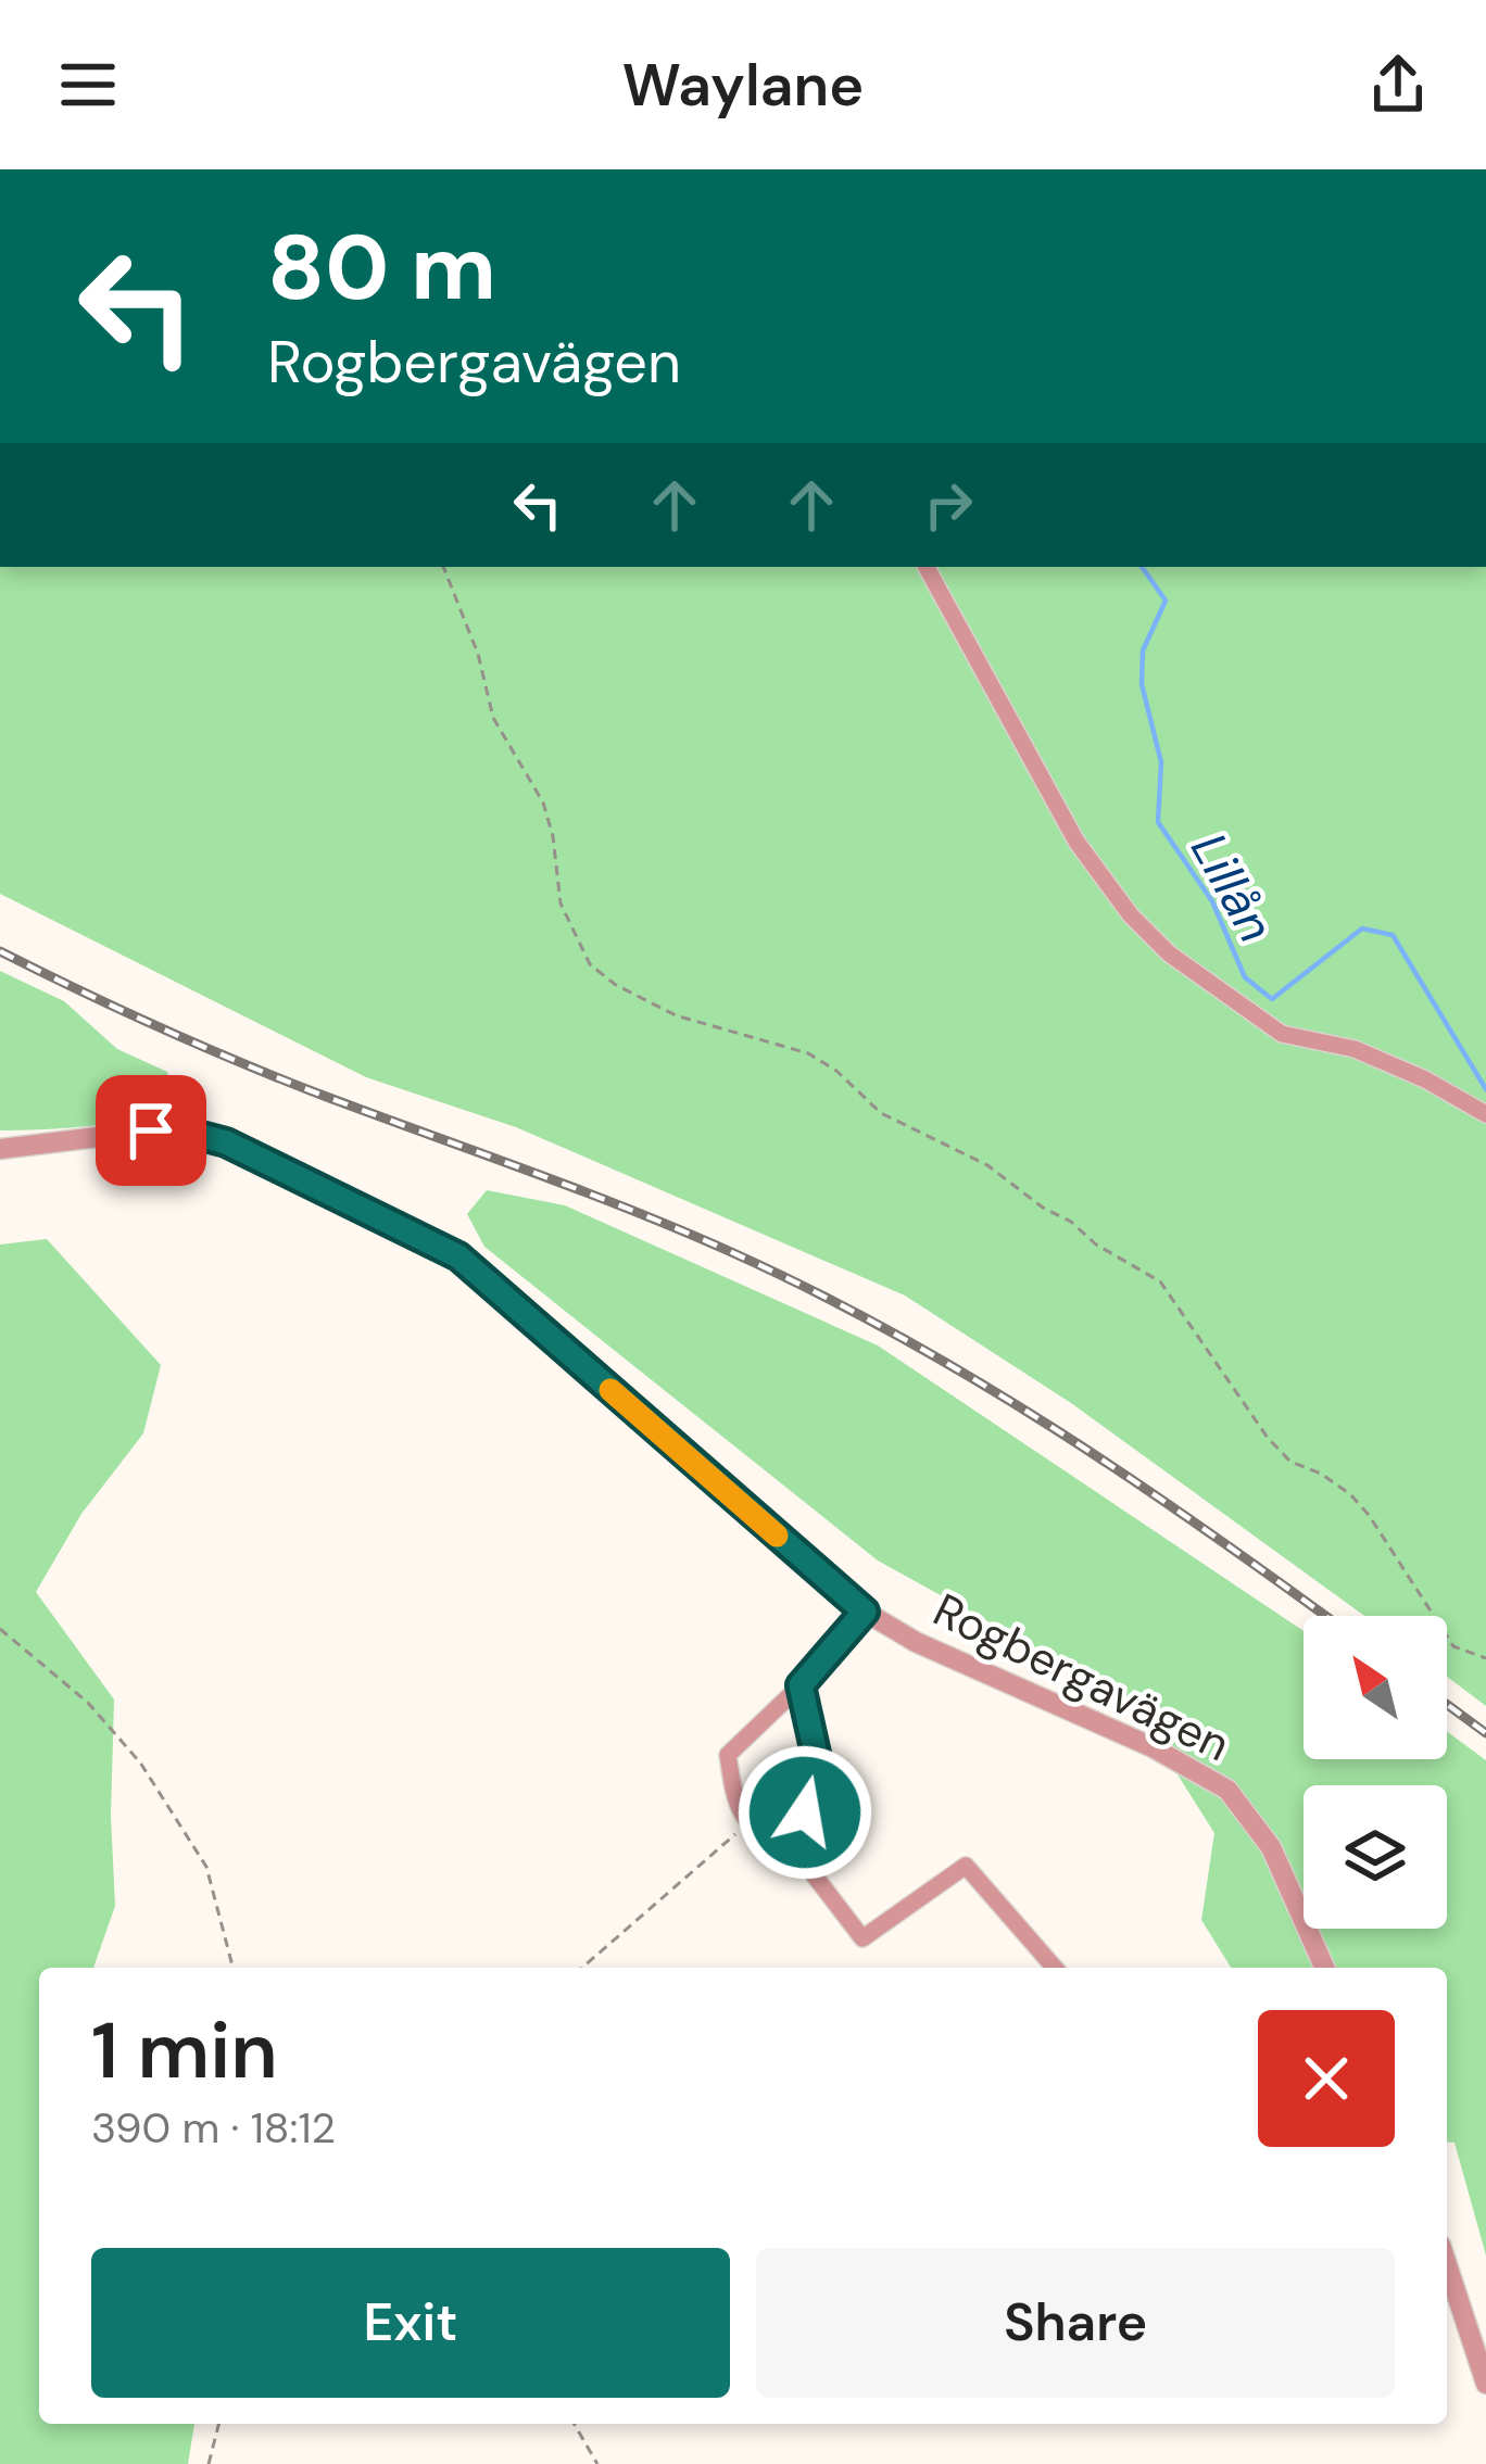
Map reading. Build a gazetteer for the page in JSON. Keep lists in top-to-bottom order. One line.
{"streets":{"street":["Rogbergavägen"]},"water":["Lillån"],"north":"top left","page":{"header":"Waylane","turn":["80 m","Rogbergavägen"],"heading":["1 min","390 m · 18:12"],"buttons":["Exit","Share"]}}
